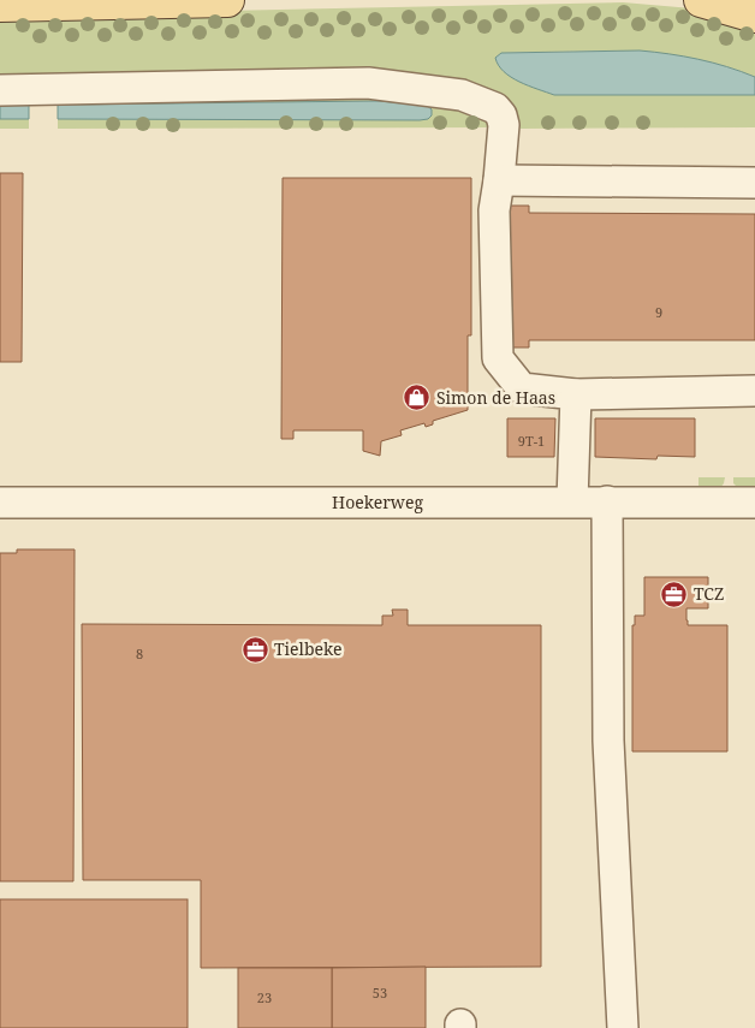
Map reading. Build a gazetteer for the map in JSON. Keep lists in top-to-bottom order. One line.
{"streets":{"street":["Hoekerweg"]},"places":{"shop":["Simon de Haas"],"office":["TCZ","Tielbeke"]},"house_numbers":["9","9T-1","8","53","23"]}
